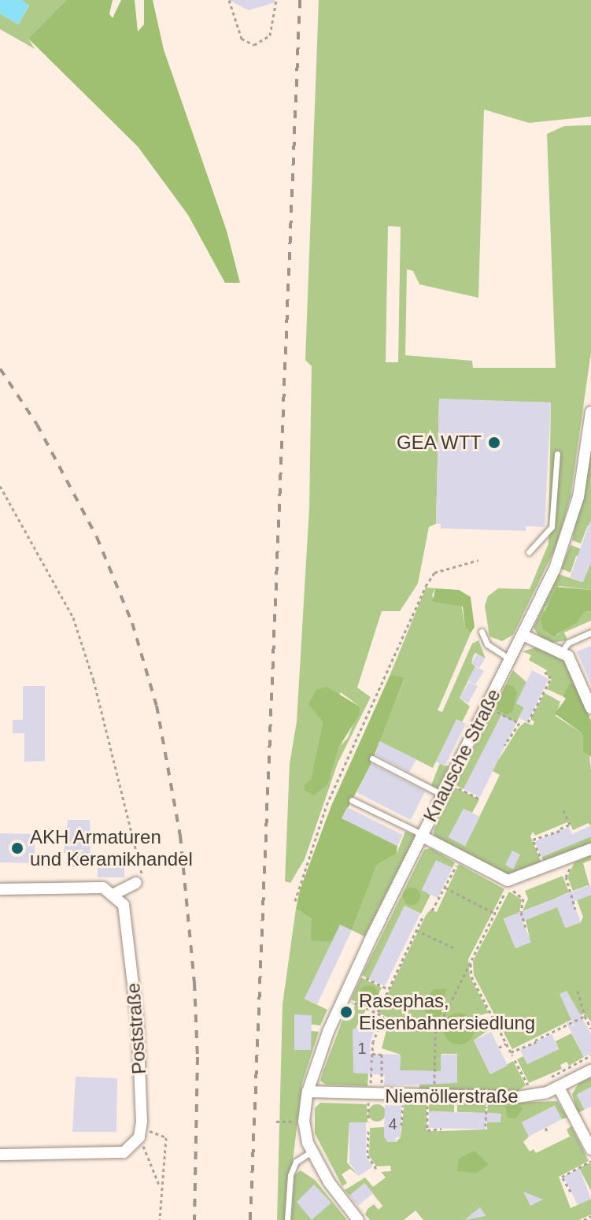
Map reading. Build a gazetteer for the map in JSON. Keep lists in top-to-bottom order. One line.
{"streets":{"street":["Knausche Straße","Poststraße","Niemöllerstraße"]},"crossings":[["Knausche Straße","Niemöllerstraße"]],"places":["GEA WTT","AKH Armaturen und Keramikhandel","Rasephas, Eisenbahnersiedlung"],"house_numbers":["1","4"]}
